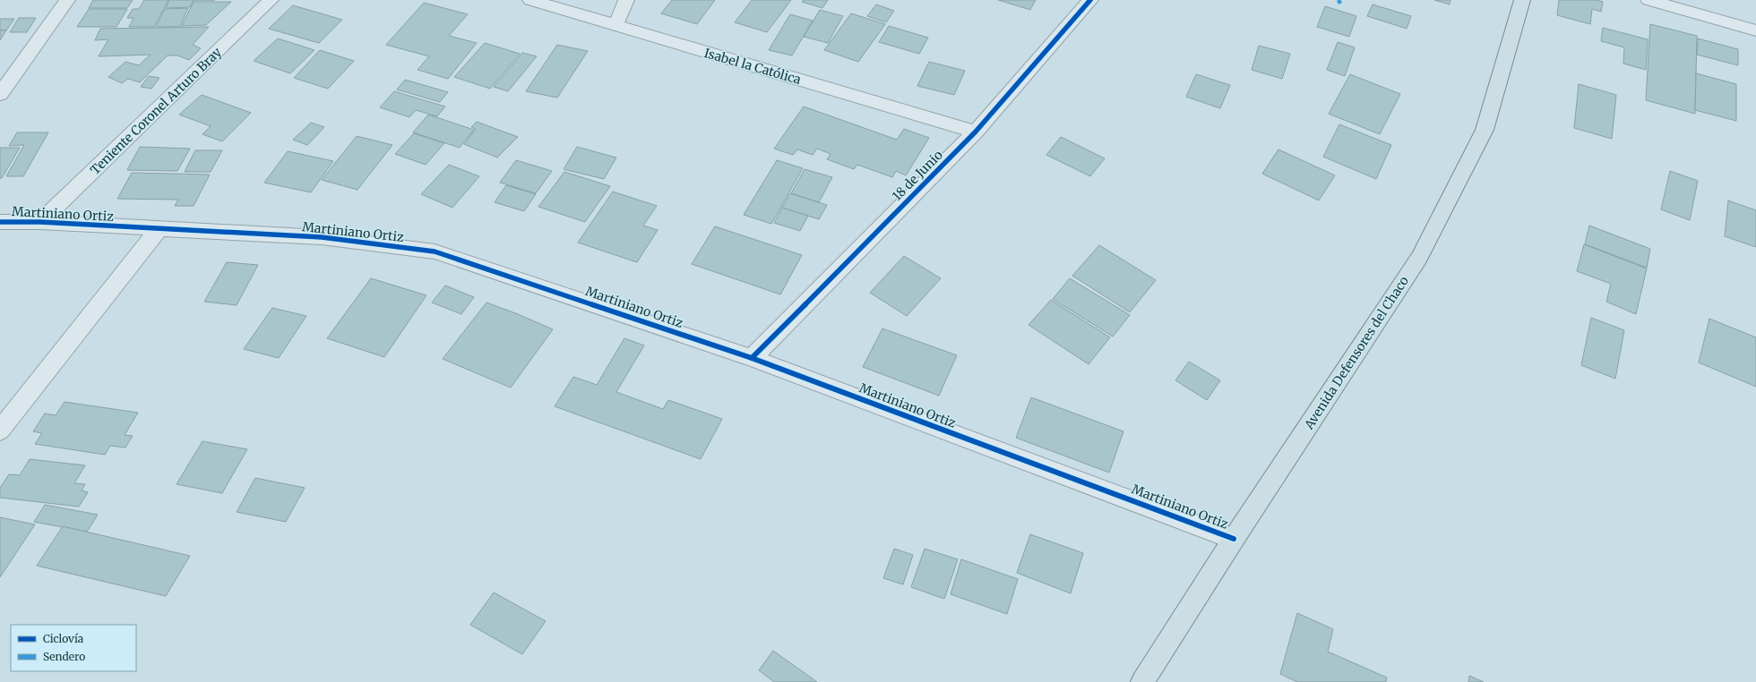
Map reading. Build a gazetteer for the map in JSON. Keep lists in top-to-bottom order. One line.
{"streets":{"main road":["Avenida Defensores del Chaco"],"street":["Isabel la Católica","Teniente Coronel Arturo Bray","18 de Junio","Martiniano Ortiz"]},"crossings":[["Isabel la Católica","18 de Junio"],["Teniente Coronel Arturo Bray","Martiniano Ortiz"],["18 de Junio","Martiniano Ortiz"],["Martiniano Ortiz","Avenida Defensores del Chaco"]],"legend":["Ciclovía","Sendero"]}
